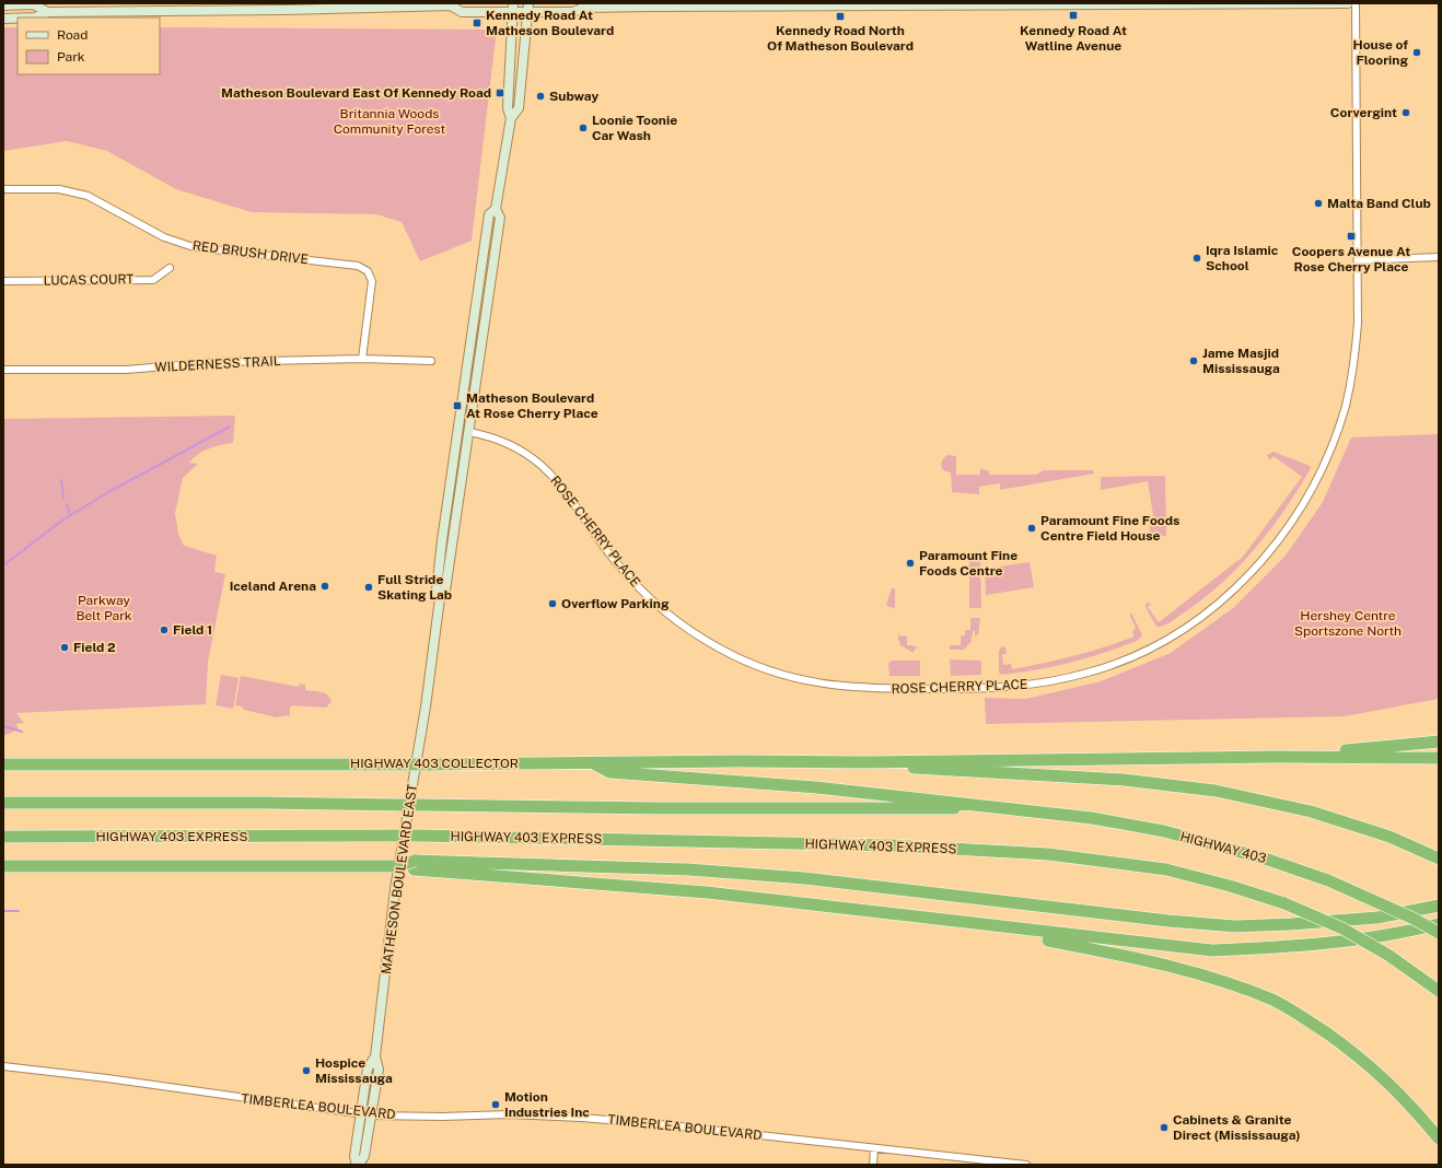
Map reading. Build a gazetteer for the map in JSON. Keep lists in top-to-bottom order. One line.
{"streets":{"highway":["HIGHWAY 403 COLLECTOR","HIGHWAY 403 EXPRESS","HIGHWAY 403"],"street":["RED BRUSH DRIVE","LUCAS COURT","WILDERNESS TRAIL","ROSE CHERRY PLACE","MATHESON BOULEVARD EAST","TIMBERLEA BOULEVARD"]},"crossings":[["RED BRUSH DRIVE","WILDERNESS TRAIL"],["ROSE CHERRY PLACE","MATHESON BOULEVARD EAST"],["MATHESON BOULEVARD EAST","TIMBERLEA BOULEVARD"]],"parks":["Britannia Woods Community Forest","Parkway Belt Park","Hershey Centre Sportszone North"],"places":{"transit":["Kennedy Road At Watline Avenue","Kennedy Road North Of Matheson Boulevard","Kennedy Road At Matheson Boulevard","Matheson Boulevard East Of Kennedy Road","Coopers Avenue At Rose Cherry Place","Matheson Boulevard At Rose Cherry Place"],"other":["House of Flooring","Subway","Corvergint","Loonie Toonie Car Wash","Malta Band Club","Iqra Islamic School","Jame Masjid Mississauga","Paramount Fine Foods Centre Field House","Paramount Fine Foods Centre","Iceland Arena","Full Stride Skating Lab","Overflow Parking","Field 1","Field 2","Hospice Mississauga","Motion Industries Inc","Cabinets & Granite Direct (Mississauga)"]},"legend":["Road","Park"]}
